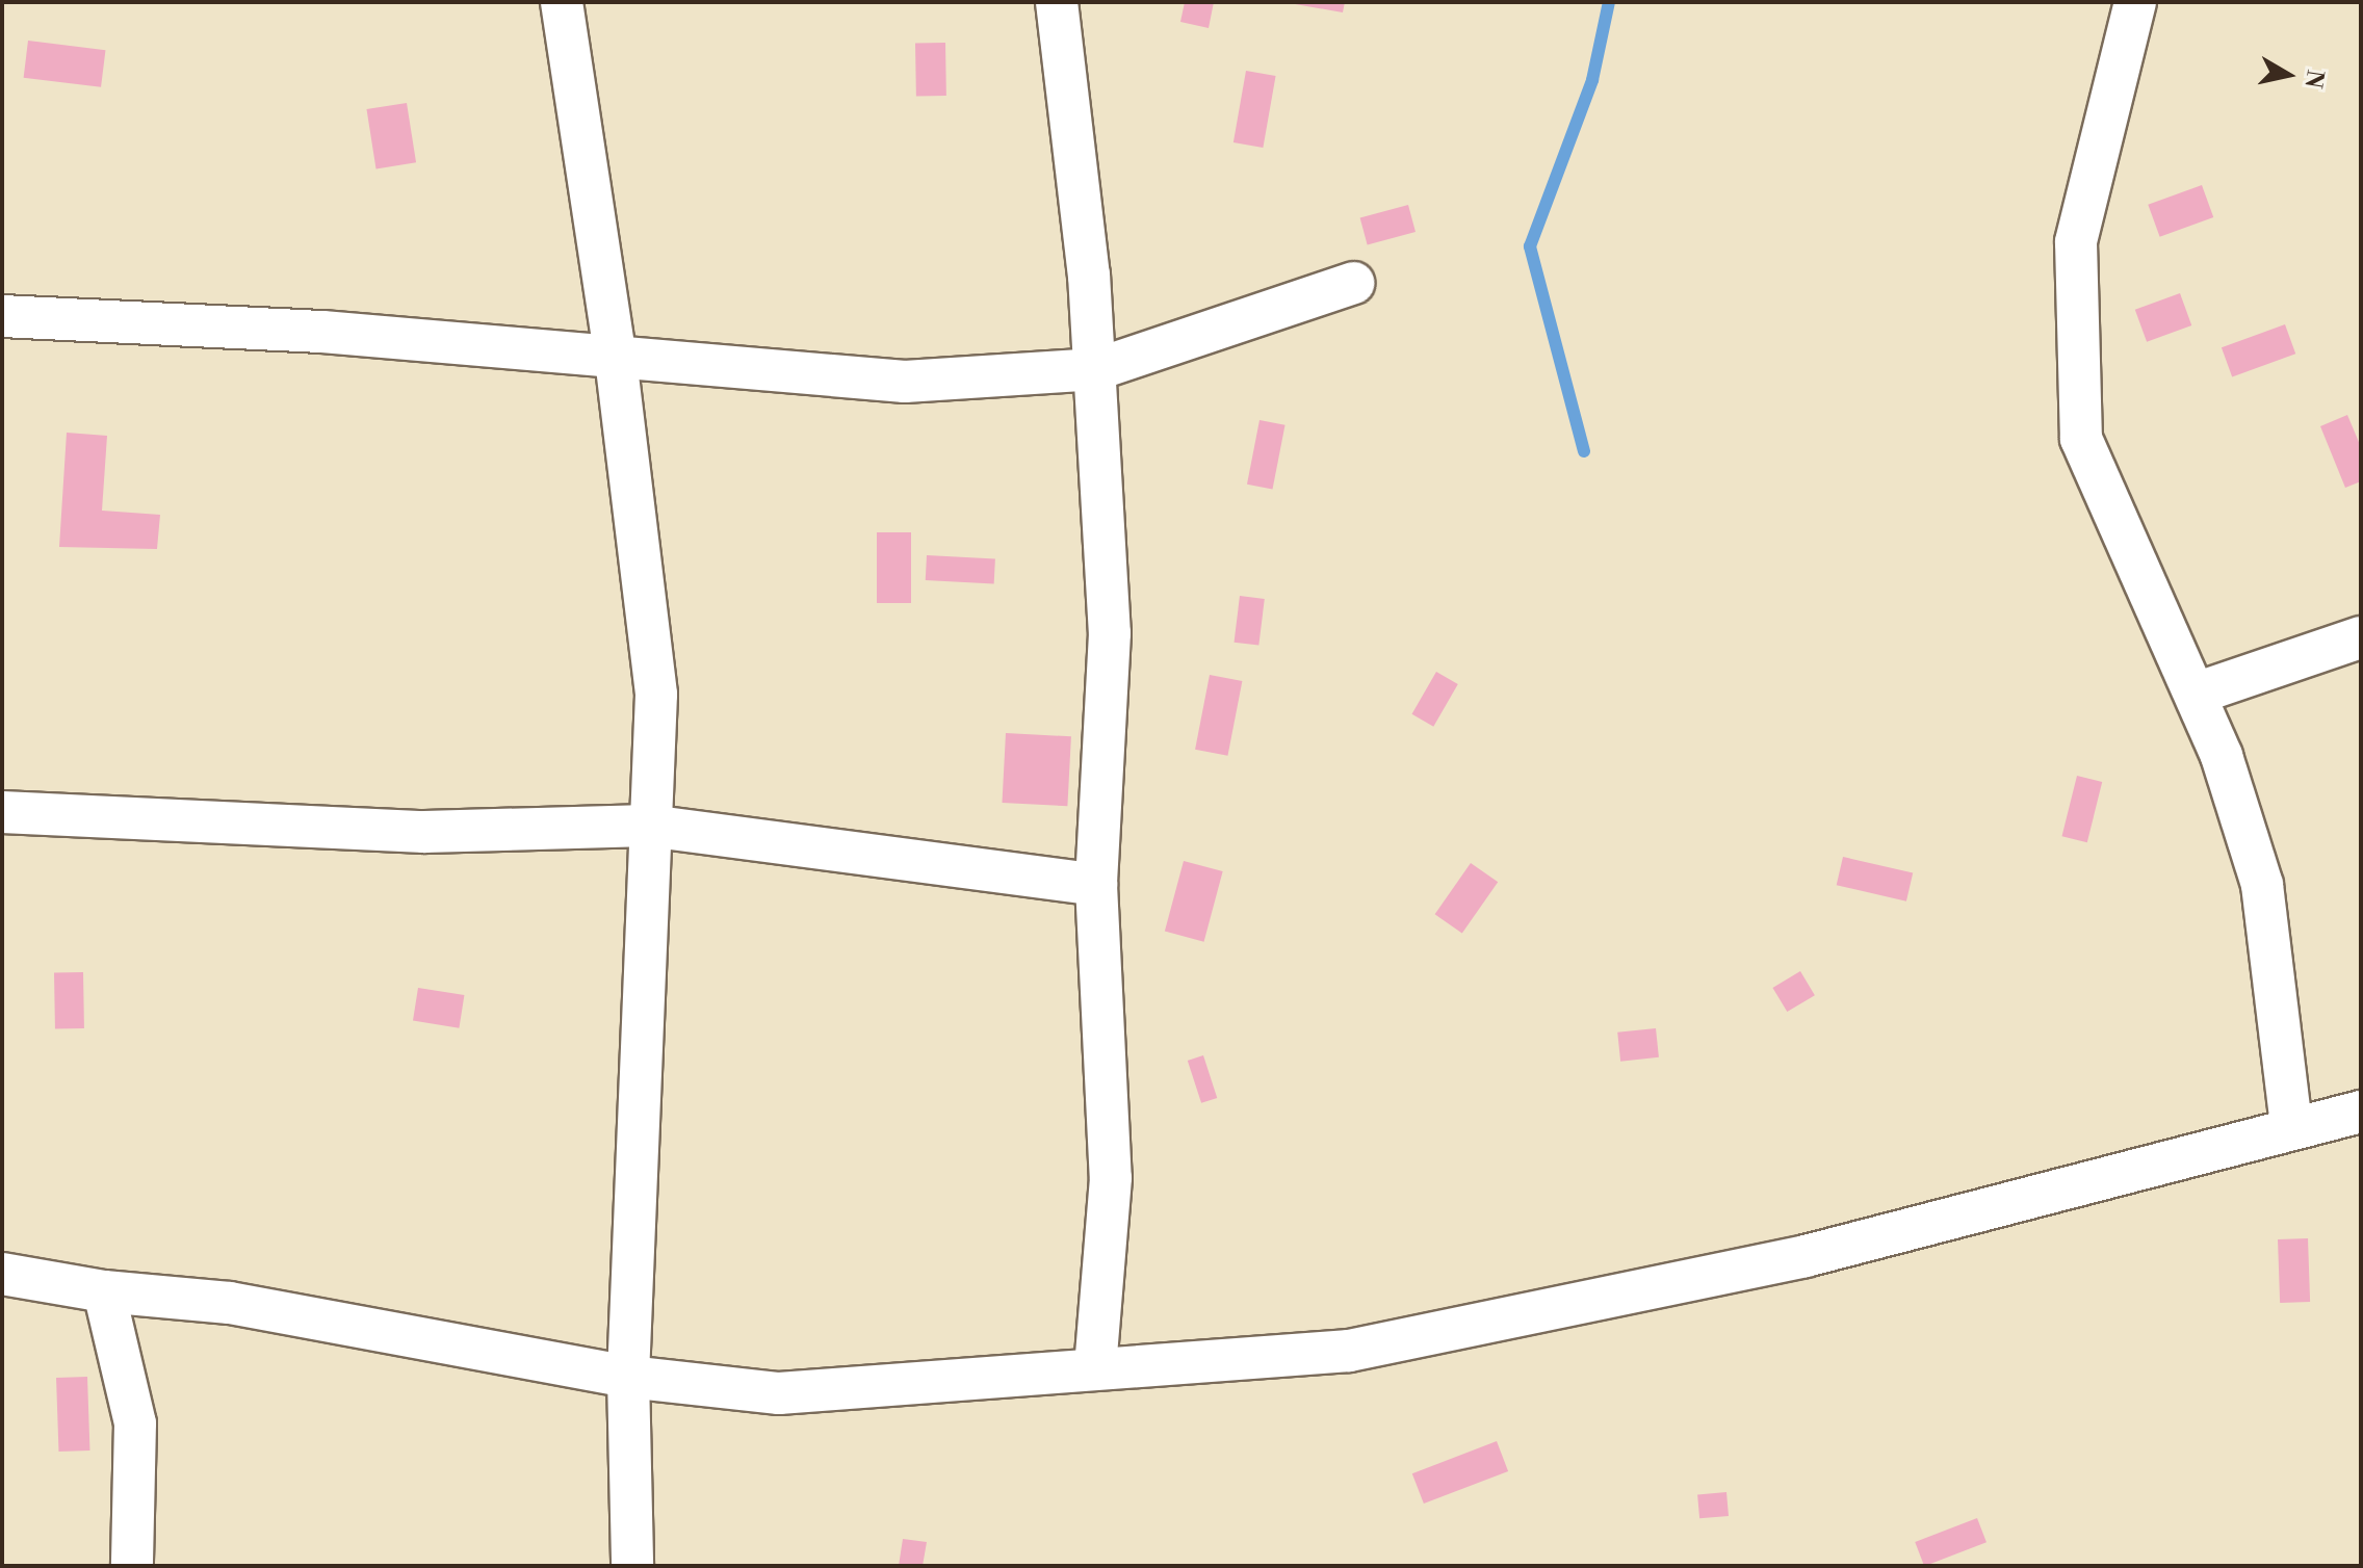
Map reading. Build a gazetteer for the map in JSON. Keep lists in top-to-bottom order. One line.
{"north":"right"}
